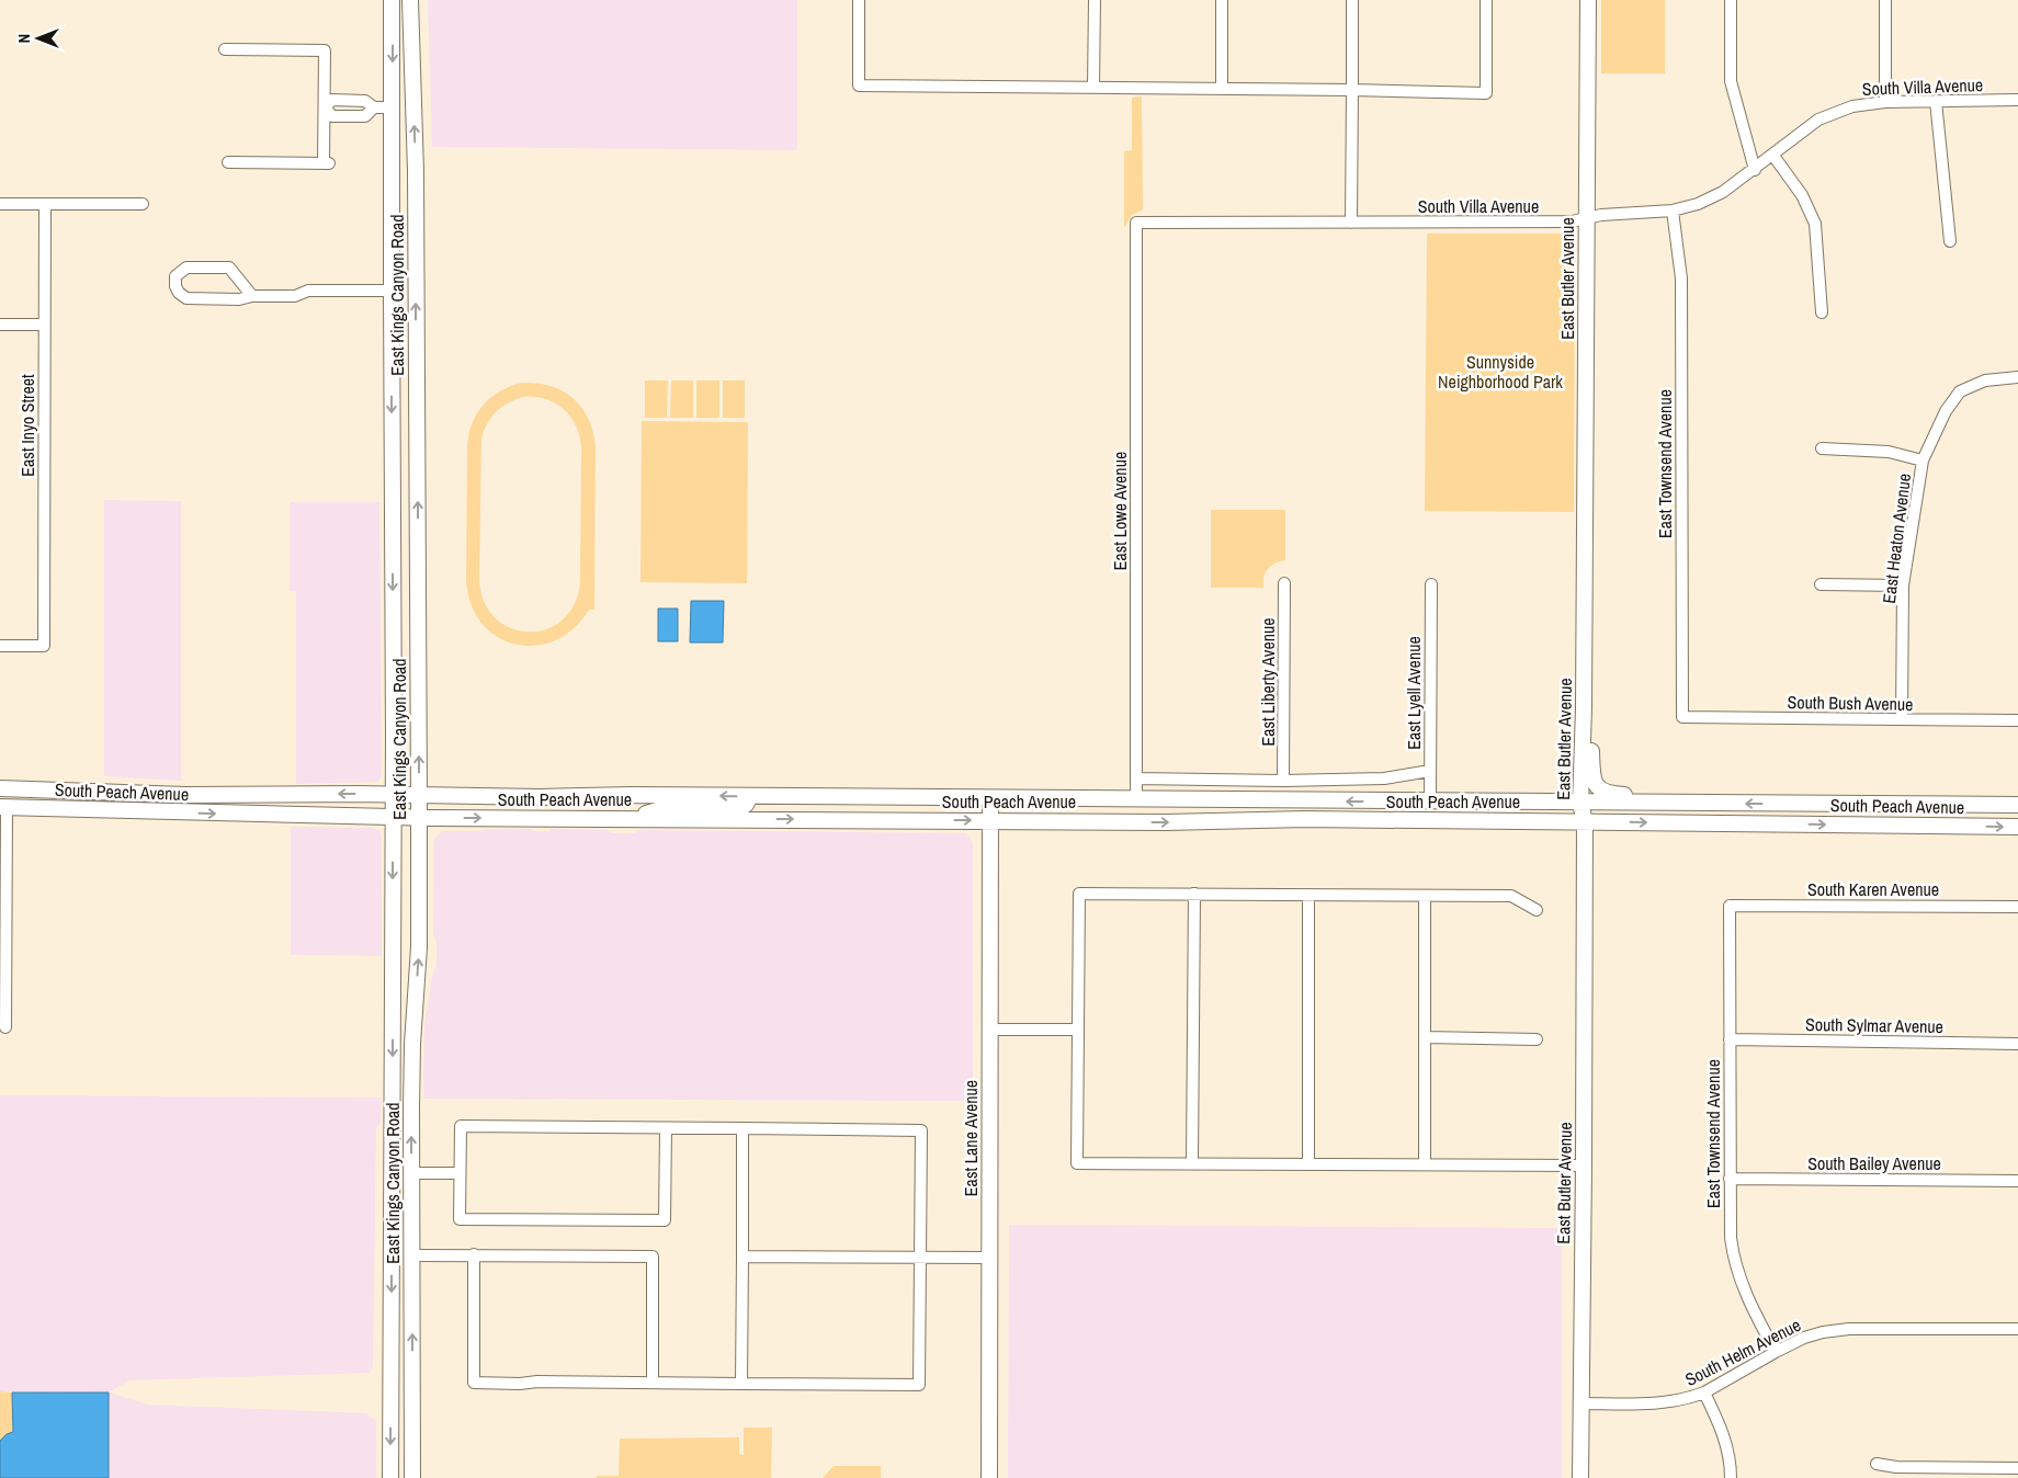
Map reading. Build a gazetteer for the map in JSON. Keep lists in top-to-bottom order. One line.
{"streets":{"main road":["East Butler Avenue","East Kings Canyon Road","South Peach Avenue","East Lane Avenue"],"street":["South Villa Avenue","East Inyo Street","East Townsend Avenue","East Lowe Avenue","East Heaton Avenue","East Liberty Avenue","East Lyell Avenue","South Bush Avenue","South Karen Avenue","South Sylmar Avenue","South Bailey Avenue","South Helm Avenue"]},"crossings":[["South Villa Avenue","East Butler Avenue"],["South Villa Avenue","East Townsend Avenue"],["South Villa Avenue","East Lowe Avenue"],["East Butler Avenue","South Peach Avenue"],["East Butler Avenue","South Helm Avenue"],["East Kings Canyon Road","South Peach Avenue"],["East Townsend Avenue","South Bush Avenue"],["East Townsend Avenue","South Karen Avenue"],["East Townsend Avenue","South Sylmar Avenue"],["East Townsend Avenue","South Bailey Avenue"],["East Townsend Avenue","South Helm Avenue"],["East Lowe Avenue","South Peach Avenue"],["East Heaton Avenue","South Bush Avenue"],["East Liberty Avenue","South Peach Avenue"],["East Lyell Avenue","South Peach Avenue"],["South Peach Avenue","East Lane Avenue"]],"parks":["Sunnyside Neighborhood Park"],"north":"left"}
